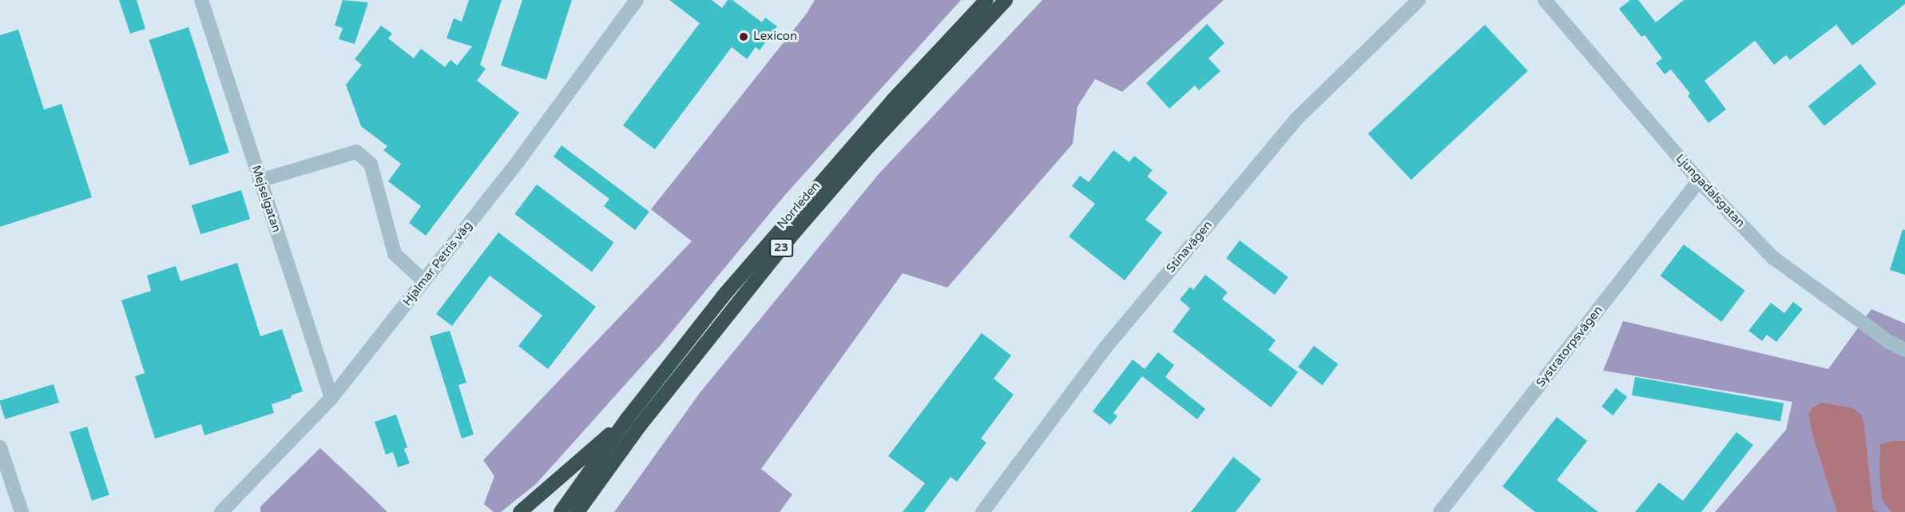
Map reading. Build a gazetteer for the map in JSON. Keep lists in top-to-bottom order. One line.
{"streets":{"highway":["Norrleden","23"],"street":["Ljungadalsgatan","Mejselgatan","Stinavägen","Hjalmar Petris väg","Systratorpsvägen"]},"crossings":[["Ljungadalsgatan","Systratorpsvägen"],["Mejselgatan","Hjalmar Petris väg"]],"places":["Lexicon"]}
